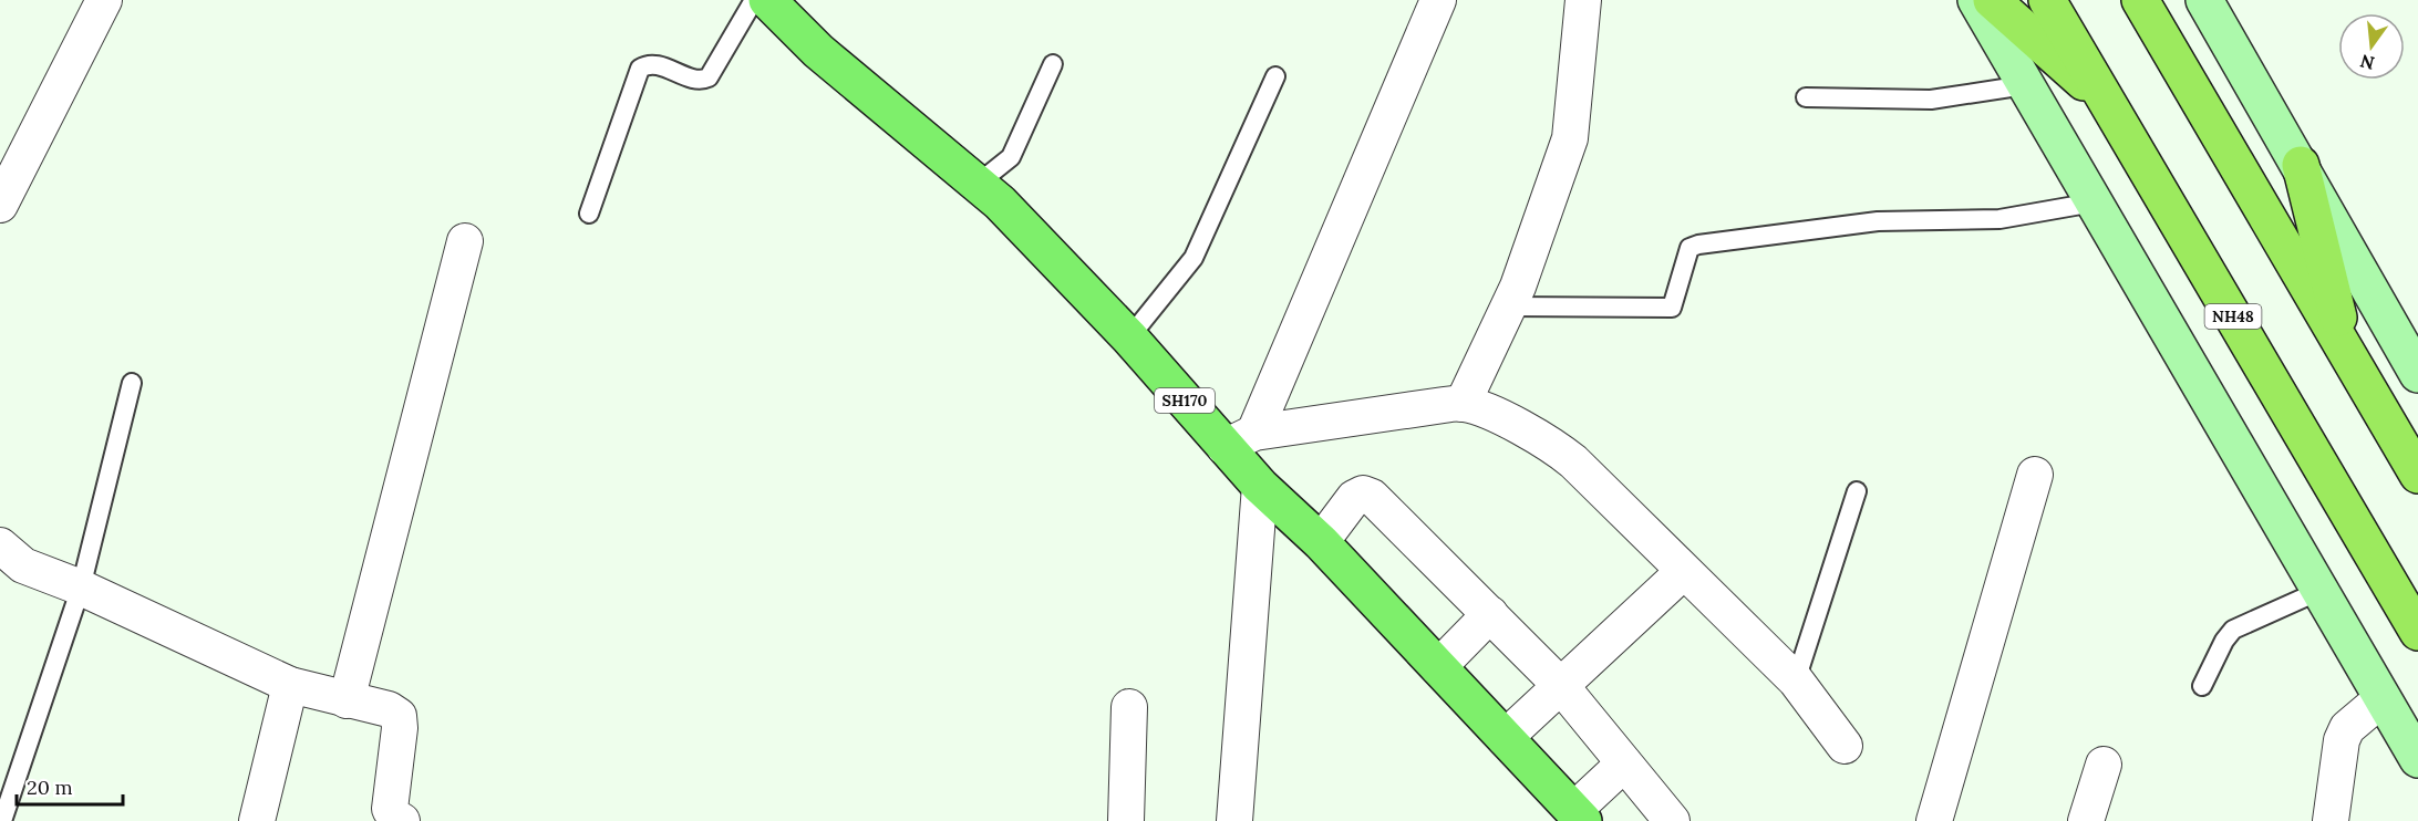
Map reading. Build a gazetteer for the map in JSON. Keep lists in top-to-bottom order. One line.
{"streets":{"highway":["NH48"],"main road":["SH170"]},"scale_bar":"20 m","north":"bottom"}
